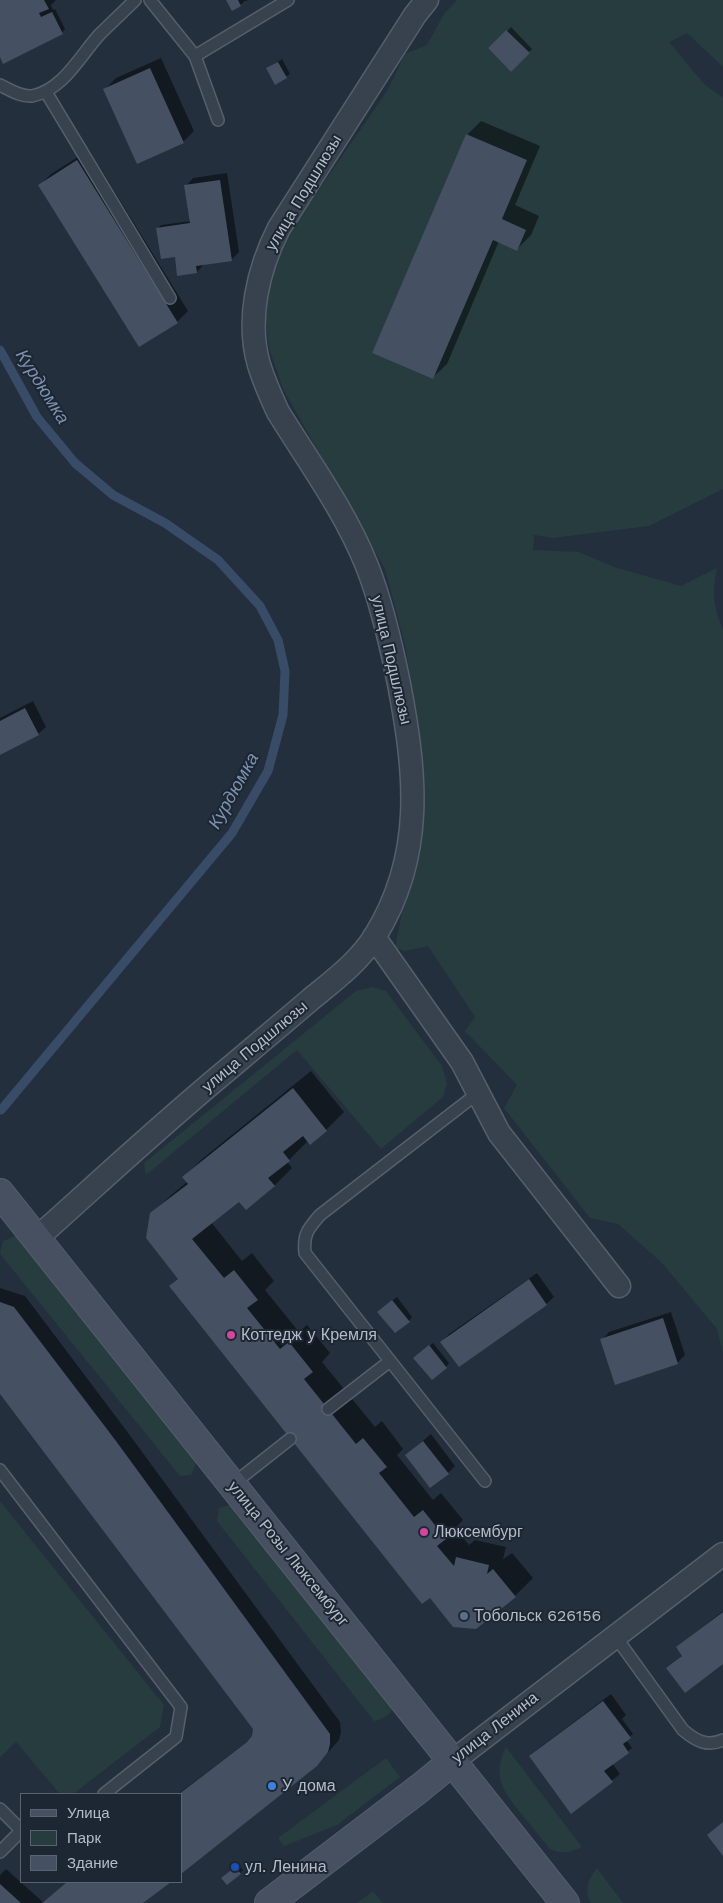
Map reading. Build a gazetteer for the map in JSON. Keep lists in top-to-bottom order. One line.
{"streets":{"main road":["улица Розы Люксембург","улица Ленина"],"street":["улица Подшлюзы"]},"crossings":[["улица Подшлюзы","улица Розы Люксембург"],["улица Розы Люксембург","улица Ленина"]],"water":["Курдюмка"],"places":["Коттедж у Кремля","Люксембург","Тобольск 626156","У дома","ул. Ленина"],"legend":["Улица","Парк","Здание"]}
